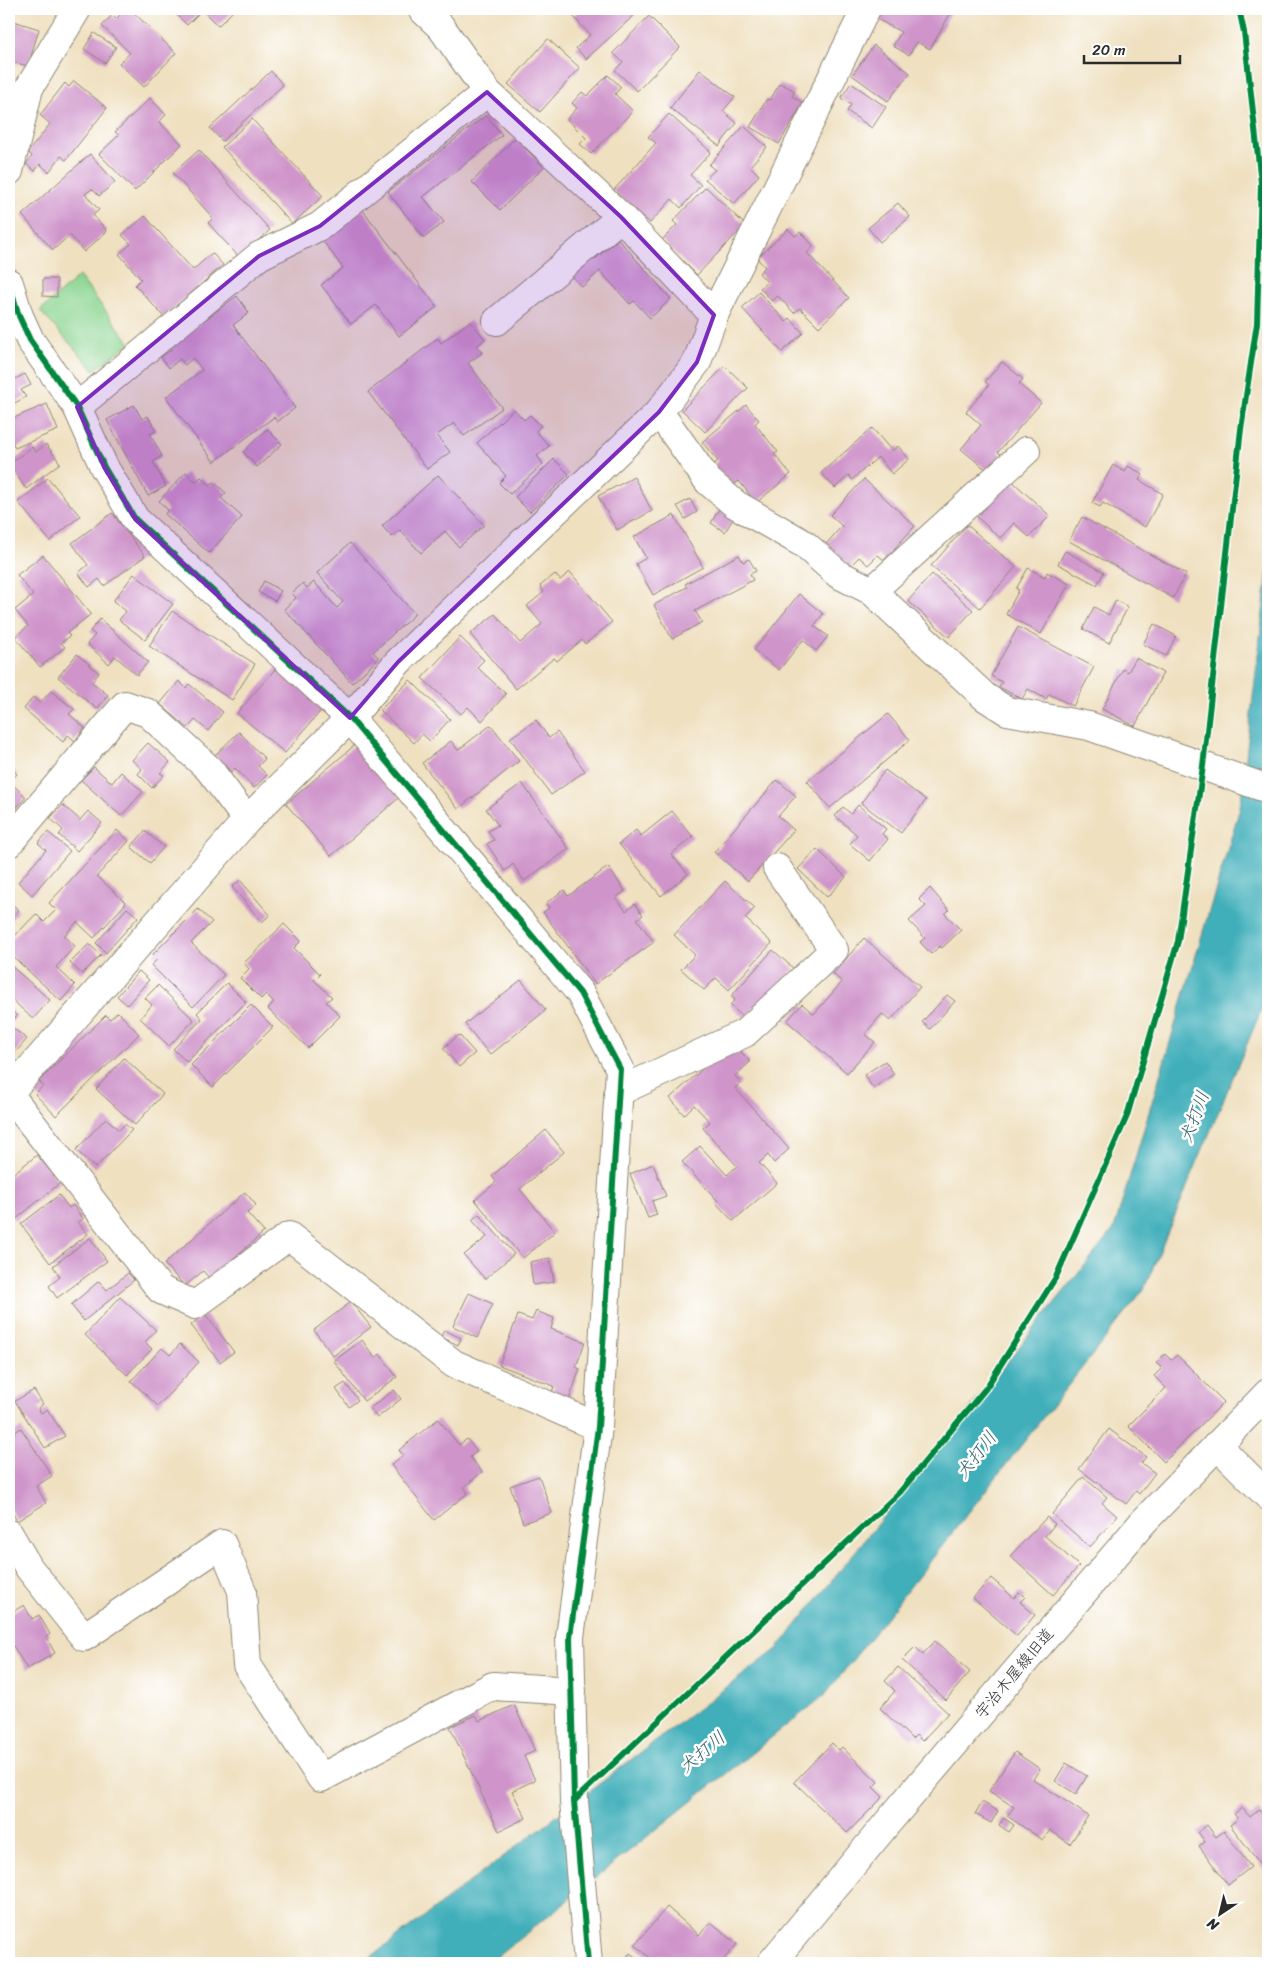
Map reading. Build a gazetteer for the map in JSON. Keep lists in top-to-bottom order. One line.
{"streets":{"street":["宇治木屋線旧道"]},"water":["犬打川"],"scale_bar":"20 m","north":"bottom left"}
